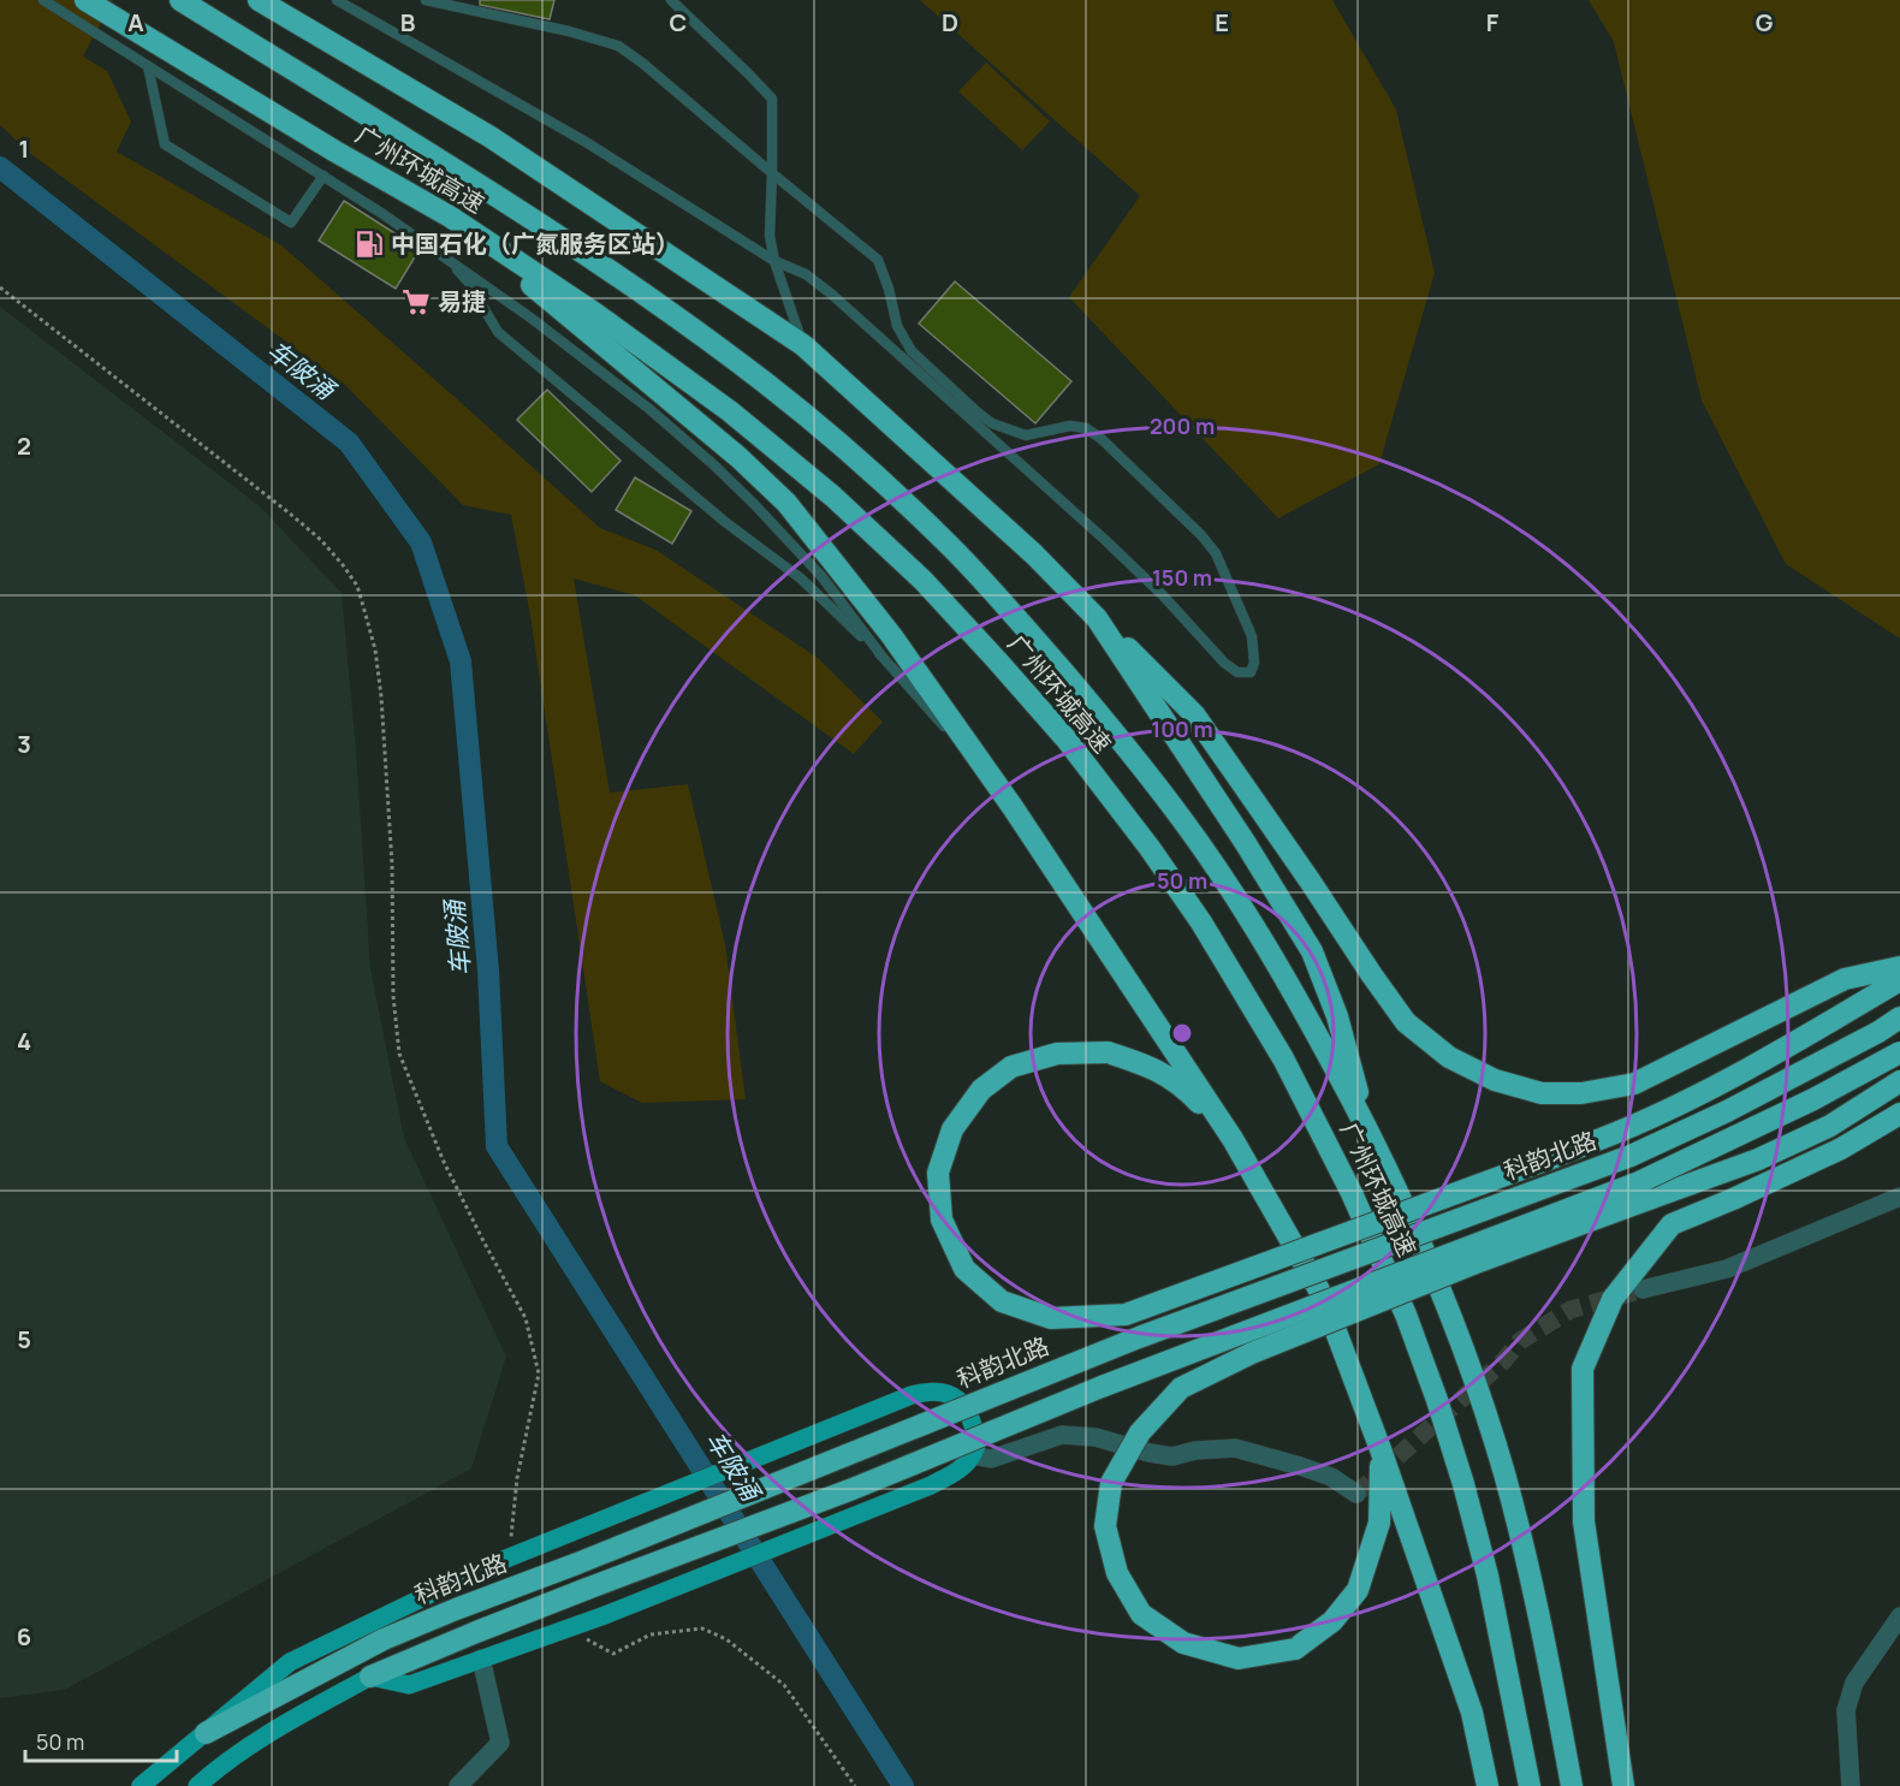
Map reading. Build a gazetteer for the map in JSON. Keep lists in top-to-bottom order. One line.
{"streets":{"highway":["广州环城高速","科韵北路"]},"water":["车陂涌"],"places":{"fuel station":["中国石化（广氮服务区站）"],"supermarket":["易捷"]},"scale_bar":"50 m","grid":{"columns":["A","B","C","D","E","F","G"],"rows":["1","2","3","4","5","6"]},"rings":["200 m","150 m","100 m","50 m"]}
